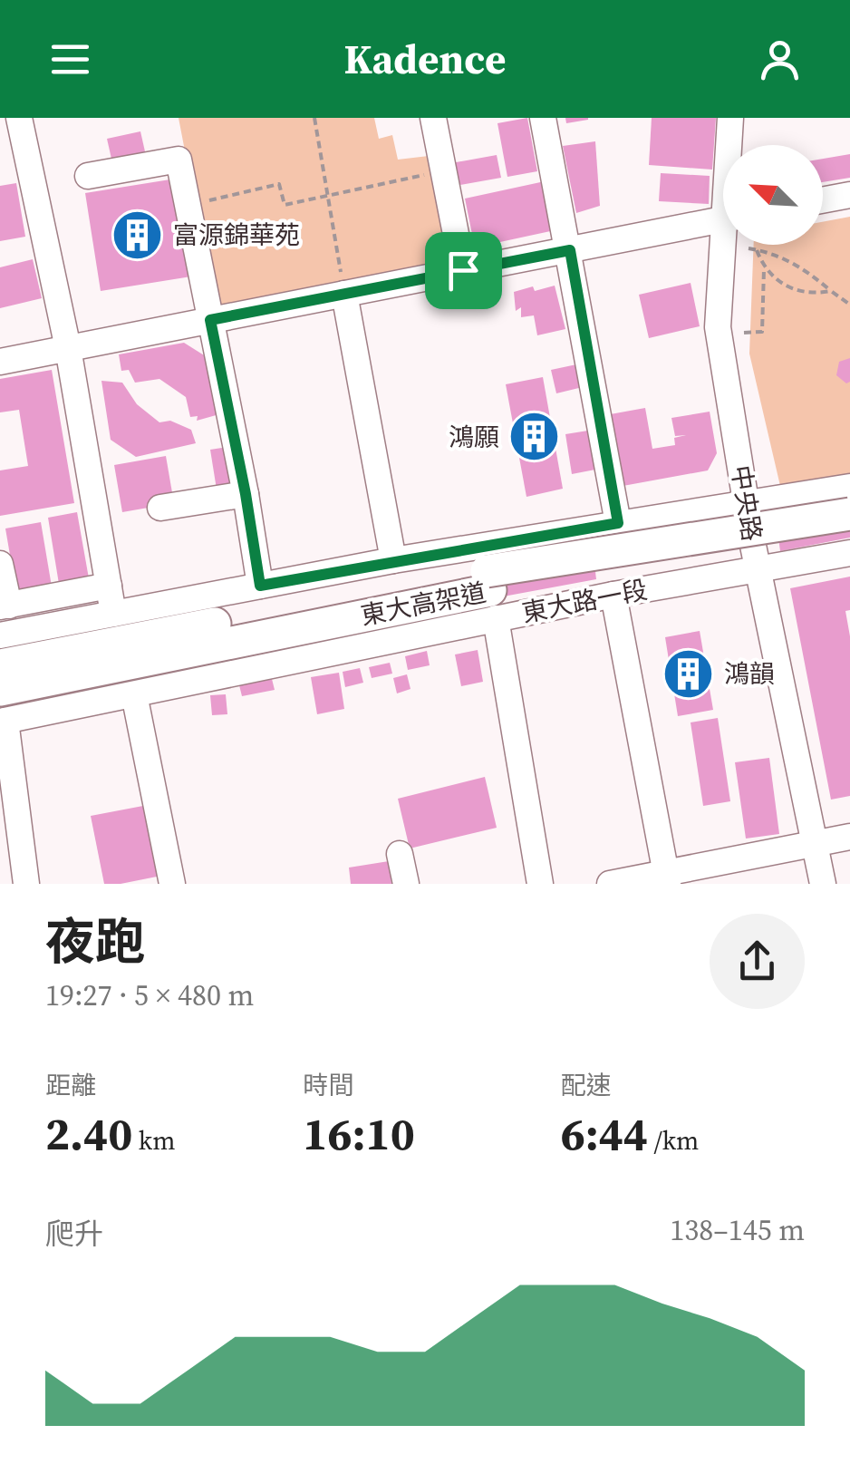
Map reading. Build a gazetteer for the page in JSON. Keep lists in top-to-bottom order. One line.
{"streets":{"main road":["東大高架道"],"street":["中央路","東大路一段"]},"crossings":[["中央路","東大路一段"],["東大路一段","東大高架道"]],"places":{"building":["富源錦華苑","鴻願","鴻韻"]},"north":"top left","page":{"header":"Kadence","heading":["夜跑","19:27 · 5 × 480 m"],"stats":[["距離","2.40 km"],["時間","16:10"],["配速","6:44 /km"]],"chart":["爬升","138–145 m"]}}
